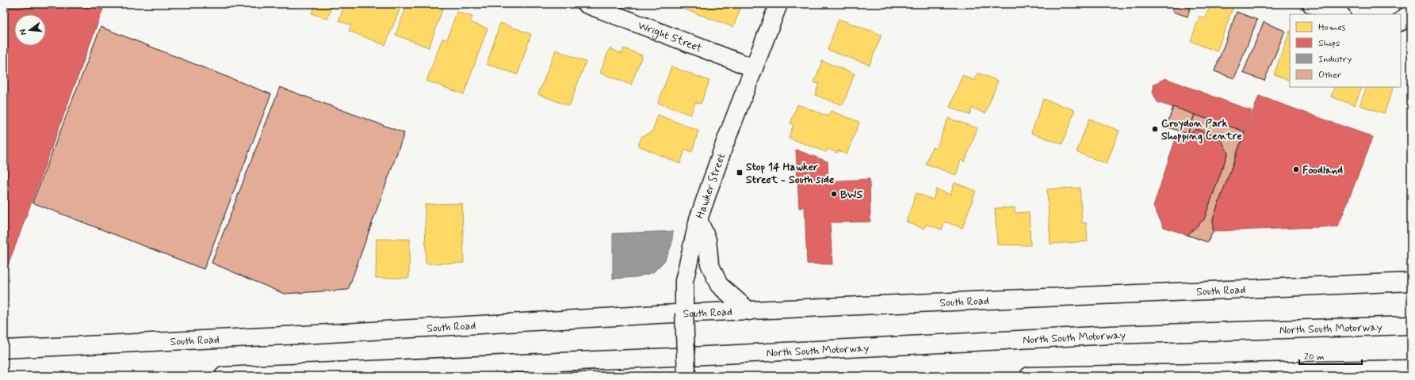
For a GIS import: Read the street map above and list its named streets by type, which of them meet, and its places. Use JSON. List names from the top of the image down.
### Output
{
  "streets": {
    "main road": [
      "Wright Street",
      "Hawker Street",
      "South Road",
      "North South Motorway"
    ]
  },
  "crossings": [
    ["Wright Street", "Hawker Street"],
    ["Hawker Street", "South Road"]
  ],
  "places": {
    "other": ["Croydon Park Shopping Centre", "Foodland", "BWS"],
    "transit": ["Stop 14 Hawker Street - South side"]
  },
  "legend": [
    "Homes",
    "Shops",
    "Industry",
    "Other"
  ],
  "scale_bar": "20 m",
  "north": "left"
}
